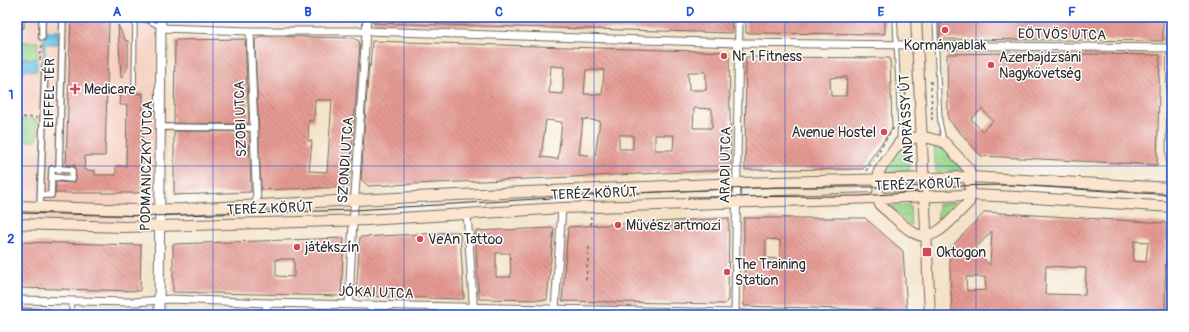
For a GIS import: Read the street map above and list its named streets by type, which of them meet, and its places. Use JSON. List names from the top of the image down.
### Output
{
  "streets": {
    "main road": ["ANDRÁSSY ÚT", "TERÉZ KÖRÚT"],
    "street": [
      "EÖTVÖS UTCA",
      "EIFFEL TÉR",
      "SZOBI UTCA",
      "SZONDI UTCA",
      "ARADI UTCA",
      "PODMANICZKY UTCA",
      "JÓKAI UTCA"
    ]
  },
  "crossings": [
    ["EÖTVÖS UTCA", "SZOBI UTCA"],
    ["EÖTVÖS UTCA", "ANDRÁSSY ÚT"],
    ["EÖTVÖS UTCA", "SZONDI UTCA"],
    ["EÖTVÖS UTCA", "ARADI UTCA"],
    ["EÖTVÖS UTCA", "PODMANICZKY UTCA"],
    ["EIFFEL TÉR", "TERÉZ KÖRÚT"],
    ["SZOBI UTCA", "TERÉZ KÖRÚT"],
    ["ANDRÁSSY ÚT", "TERÉZ KÖRÚT"],
    ["SZONDI UTCA", "TERÉZ KÖRÚT"],
    ["SZONDI UTCA", "JÓKAI UTCA"],
    ["ARADI UTCA", "TERÉZ KÖRÚT"],
    ["ARADI UTCA", "JÓKAI UTCA"],
    ["PODMANICZKY UTCA", "TERÉZ KÖRÚT"],
    ["PODMANICZKY UTCA", "JÓKAI UTCA"]
  ],
  "places": {
    "other": [
      "Kormányablak",
      "Nr 1 Fitness",
      "Azerbajdzsáni Nagykövetség",
      "Avenue Hostel",
      "Művész artmozi",
      "VeAn Tattoo",
      "játékszín",
      "The Training Station"
    ],
    "health": ["Medicare"],
    "transit": ["Oktogon"]
  },
  "grid": {
    "columns": [
      "A",
      "B",
      "C",
      "D",
      "E",
      "F"
    ],
    "rows": ["1", "2"]
  }
}
